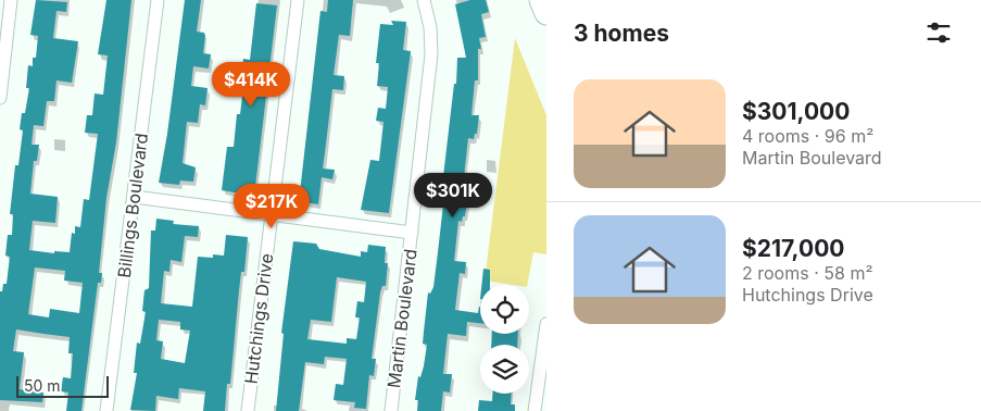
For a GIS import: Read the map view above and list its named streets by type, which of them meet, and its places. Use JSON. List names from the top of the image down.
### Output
{
  "streets": {
    "street": ["Billings Boulevard", "Hutchings Drive", "Martin Boulevard"]
  },
  "scale_bar": "50 m",
  "page": {
    "heading": "3 homes",
    "price": ["$414K", "$301K", "$217K"],
    "list": [
      {
        "name": "$301,000",
        "note": "4 rooms · 96 m² · Martin Boulevard"
      },
      {
        "name": "$217,000",
        "note": "2 rooms · 58 m² · Hutchings Drive"
      }
    ],
    "scale": "50 m"
  }
}
